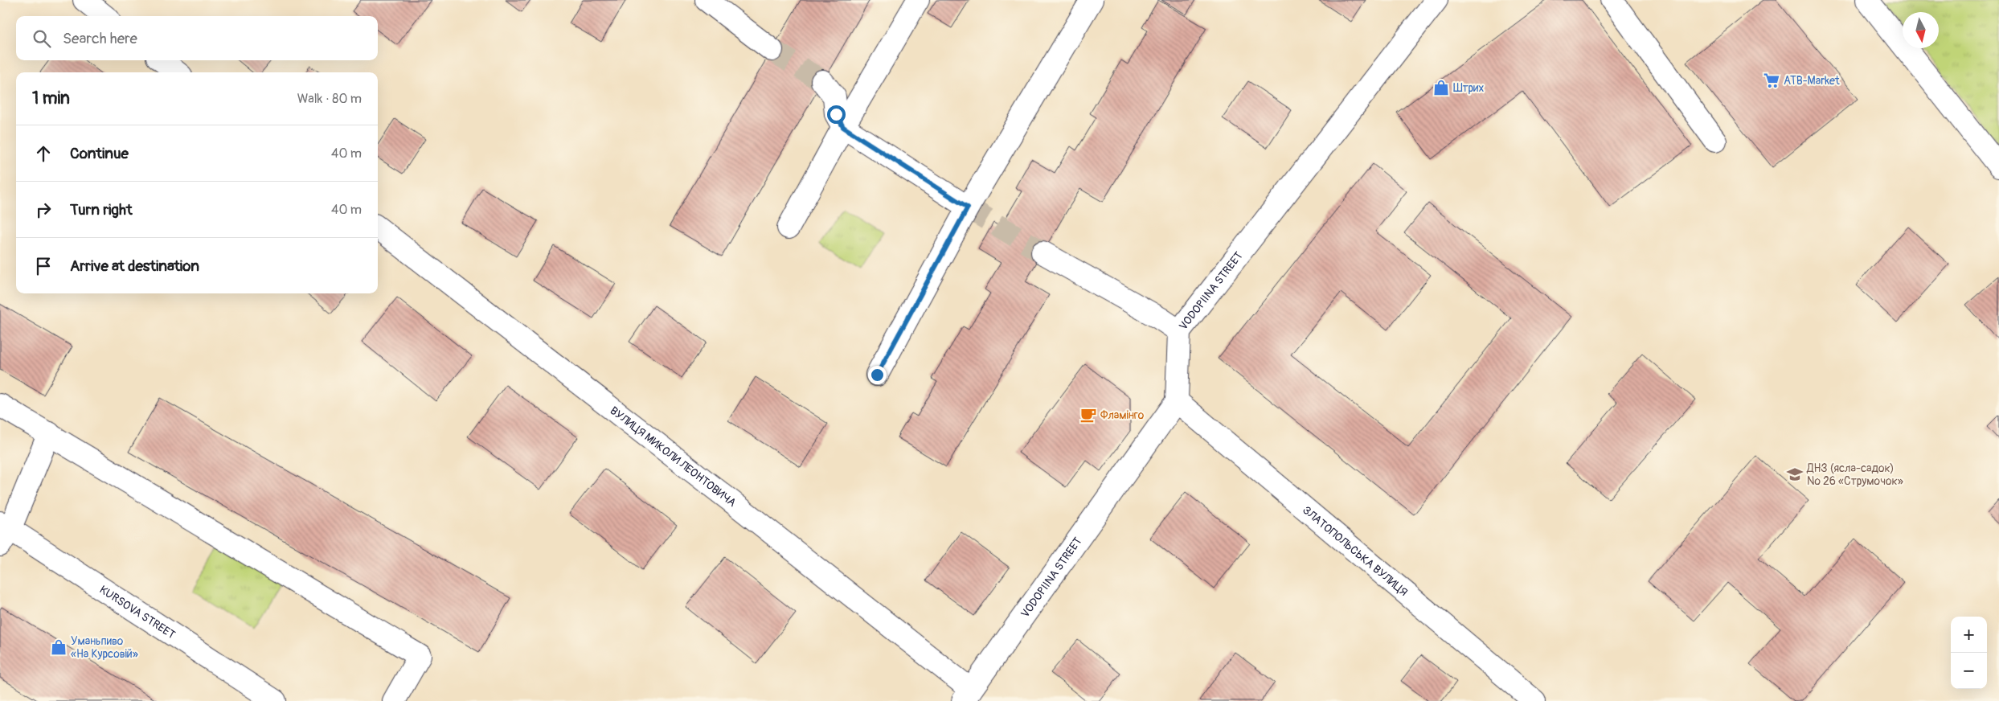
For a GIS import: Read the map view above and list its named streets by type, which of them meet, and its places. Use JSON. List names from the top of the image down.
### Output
{
  "streets": {
    "street": [
      "VODOPIINA STREET",
      "ВУЛИЦЯ МИКОЛИ ЛЕОНТОВИЧА",
      "ЗЛАТОПОЛЬСЬКА ВУЛИЦЯ",
      "KURSOVA STREET"
    ]
  },
  "crossings": [
    ["VODOPIINA STREET", "ВУЛИЦЯ МИКОЛИ ЛЕОНТОВИЧА"],
    ["VODOPIINA STREET", "ЗЛАТОПОЛЬСЬКА ВУЛИЦЯ"]
  ],
  "places": {
    "supermarket": ["ATB-Market"],
    "shop": ["Штрих", "Уманьпиво «На Курсовій»"],
    "cafe": ["Фламінго"],
    "school or university": ["ДНЗ (ясла-садок) № 26 «Струмочок»"]
  },
  "north": "bottom",
  "page": {
    "search": "Search here",
    "heading": ["1 min", "Walk · 80 m"],
    "list": [
      ["Continue", "40 m"],
      ["Turn right", "40 m"],
      "Arrive at destination"
    ],
    "map_buttons": ["+", "−"]
  }
}
